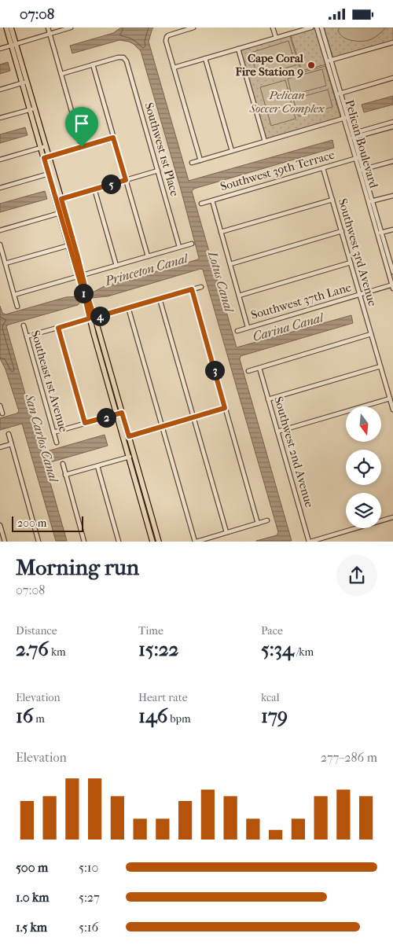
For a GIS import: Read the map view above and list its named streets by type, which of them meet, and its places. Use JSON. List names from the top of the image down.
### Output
{
  "streets": {
    "street": [
      "Pelican Boulevard",
      "Southwest 1st Place",
      "Southwest 39th Terrace",
      "Southwest 3rd Avenue",
      "Southwest 37th Lane",
      "Southeast 1st Avenue",
      "Southwest 2nd Avenue"
    ]
  },
  "crossings": [
    ["Pelican Boulevard", "Southwest 39th Terrace"],
    ["Pelican Boulevard", "Southwest 37th Lane"],
    ["Southwest 39th Terrace", "Southwest 3rd Avenue"],
    ["Southwest 3rd Avenue", "Southwest 37th Lane"]
  ],
  "water": [
    "Princeton Canal",
    "Lotus Canal",
    "Carina Canal",
    "San Carlos Canal"
  ],
  "parks": ["Pelican Soccer Complex"],
  "places": ["Cape Coral Fire Station 9"],
  "scale_bar": "200 m",
  "north": "bottom",
  "page": {
    "status": "07:08",
    "pins": [
      "5",
      "1",
      "4",
      "3",
      "2"
    ],
    "scale": "200 m",
    "heading": ["Morning run", "07:08"],
    "stats": [
      ["Distance", "2.76 km"],
      ["Time", "15:22"],
      ["Pace", "5:34 /km"],
      ["Elevation", "16 m"],
      ["Heart rate", "146 bpm"],
      ["kcal", "179"]
    ],
    "chart": ["Elevation", "277–286 m"],
    "list": [
      {
        "name": "500 m",
        "note": "5:10"
      },
      {
        "name": "1.0 km",
        "note": "5:27"
      },
      {
        "name": "1.5 km",
        "note": "5:16"
      }
    ]
  }
}
